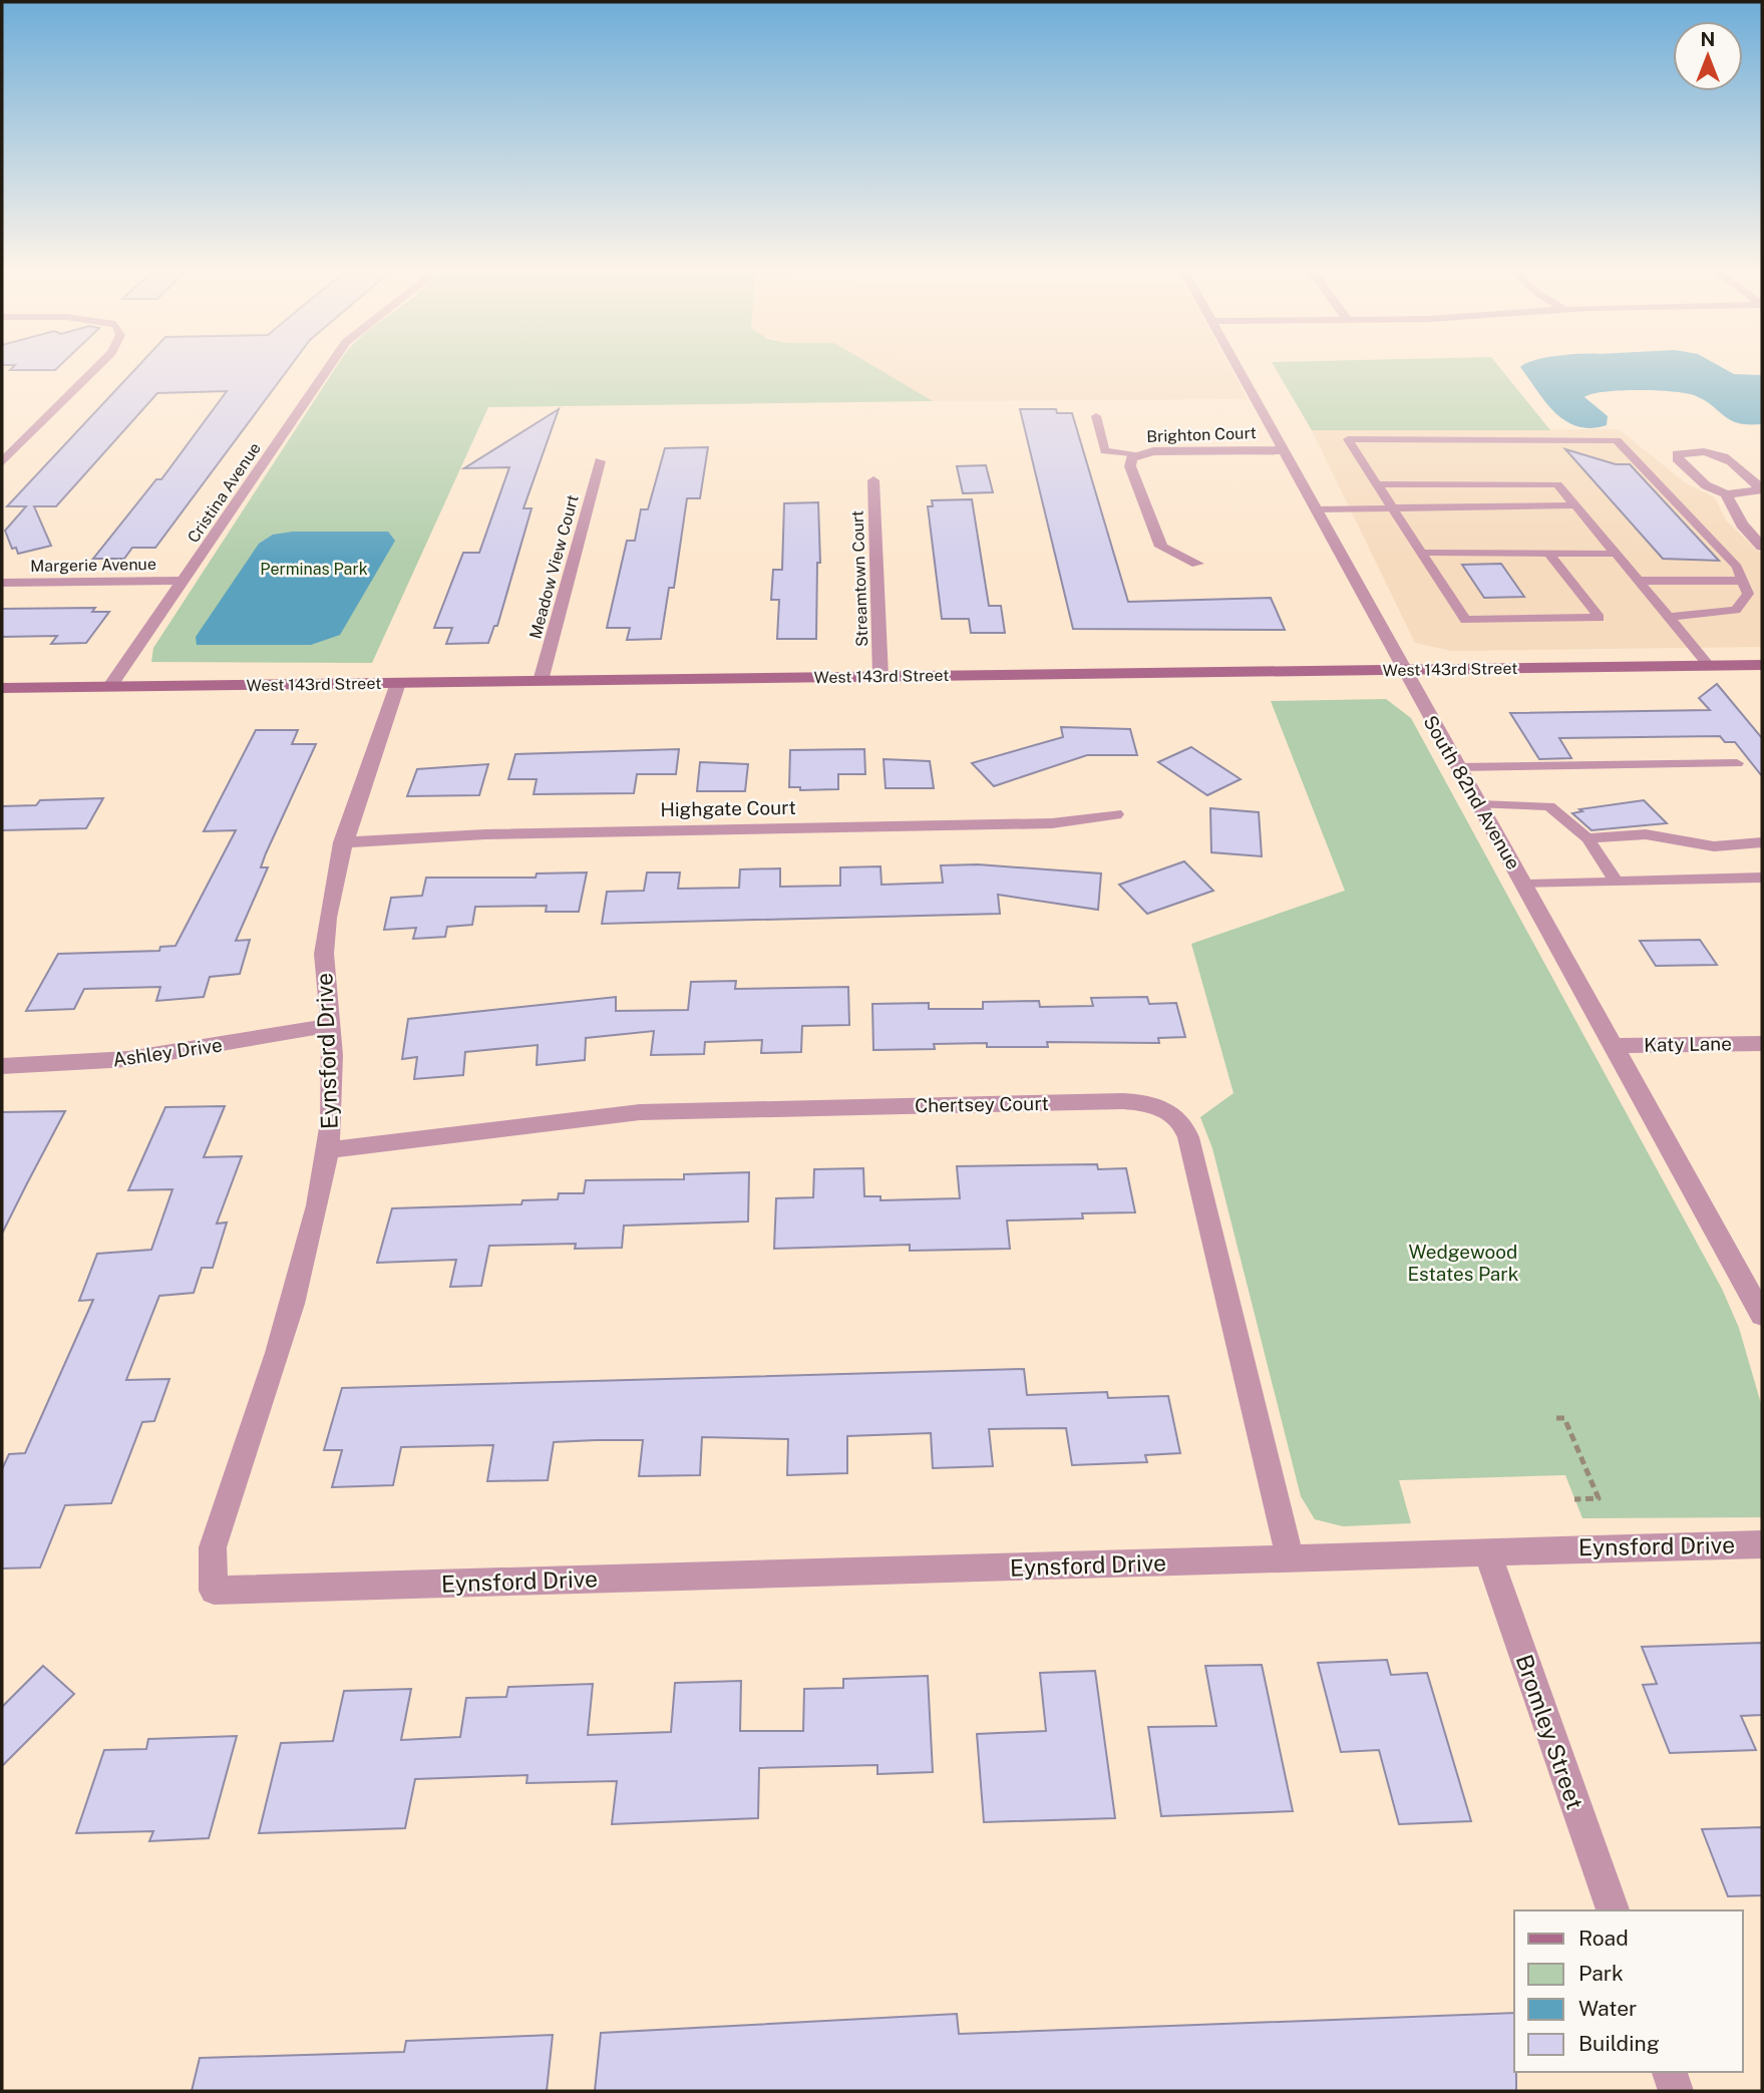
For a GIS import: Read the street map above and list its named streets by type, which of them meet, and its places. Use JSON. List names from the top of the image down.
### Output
{
  "streets": {
    "main road": ["West 143rd Street"],
    "street": [
      "Brighton Court",
      "Cristina Avenue",
      "Margerie Avenue",
      "Meadow View Court",
      "Streamtown Court",
      "South 82nd Avenue",
      "Highgate Court",
      "Katy Lane",
      "Eynsford Drive",
      "Ashley Drive",
      "Chertsey Court",
      "Bromley Street"
    ]
  },
  "crossings": [
    ["Brighton Court", "South 82nd Avenue"],
    ["Cristina Avenue", "Margerie Avenue"],
    ["Cristina Avenue", "West 143rd Street"],
    ["Meadow View Court", "West 143rd Street"],
    ["Streamtown Court", "West 143rd Street"],
    ["West 143rd Street", "South 82nd Avenue"],
    ["West 143rd Street", "Eynsford Drive"],
    ["South 82nd Avenue", "Katy Lane"],
    ["Highgate Court", "Eynsford Drive"],
    ["Eynsford Drive", "Ashley Drive"],
    ["Eynsford Drive", "Chertsey Court"],
    ["Eynsford Drive", "Bromley Street"]
  ],
  "parks": ["Perminas Park", "Wedgewood Estates Park"],
  "legend": [
    "Road",
    "Park",
    "Water",
    "Building"
  ],
  "north": "top"
}
